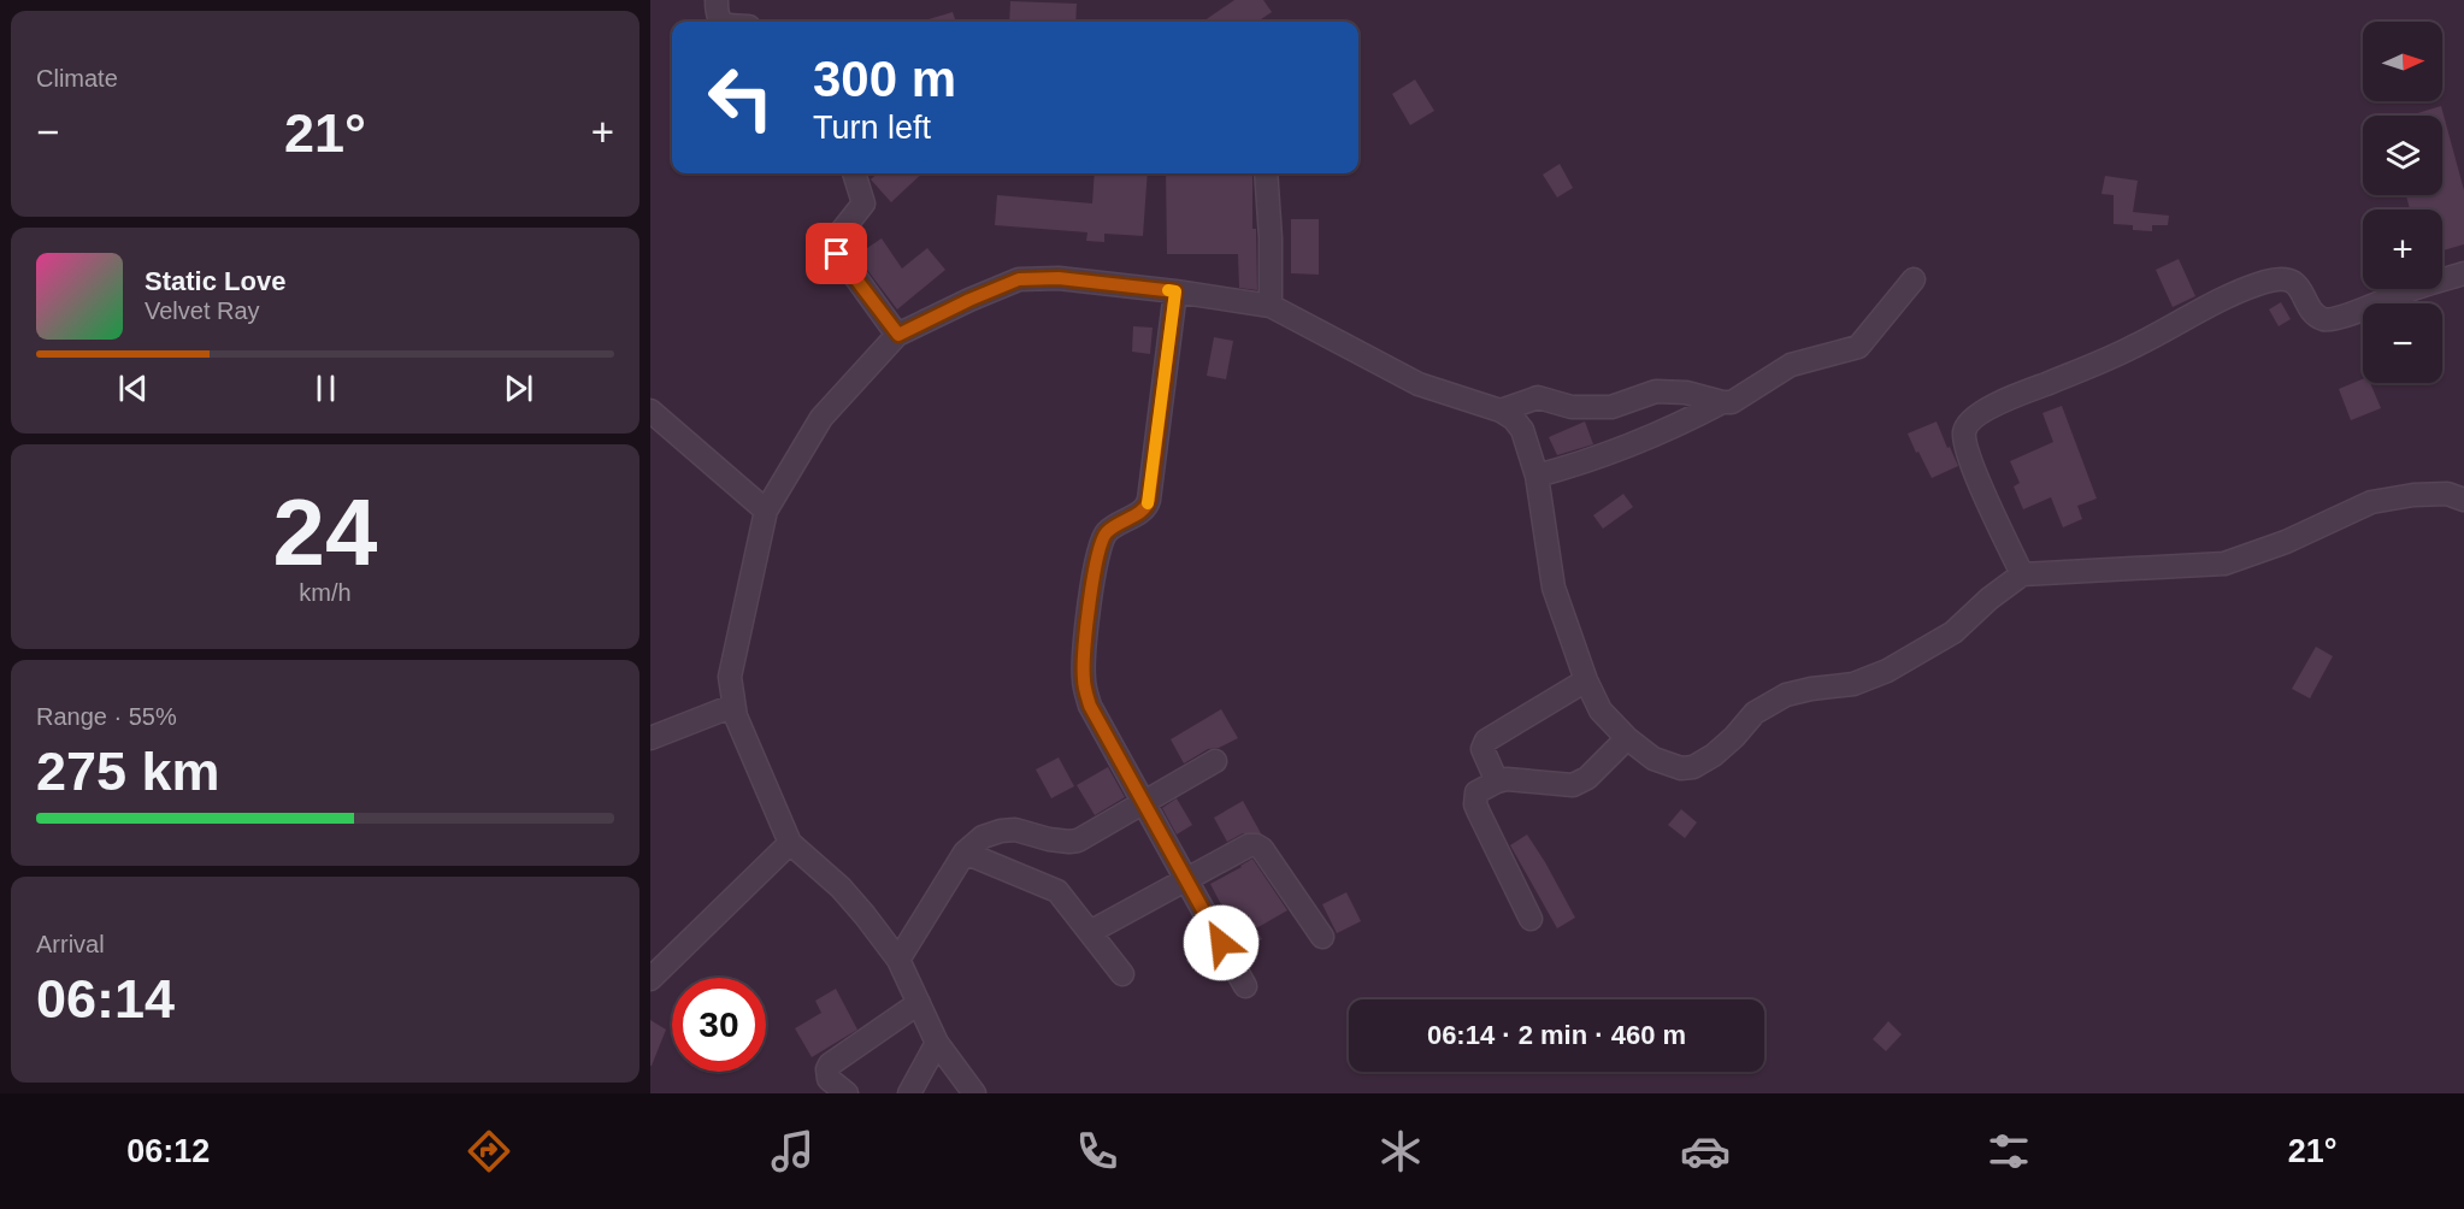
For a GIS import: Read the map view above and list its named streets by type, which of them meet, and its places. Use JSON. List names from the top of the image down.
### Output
{
  "north": "right",
  "page": {
    "tile": [
      "Climate",
      ["24", "km/h"],
      ["Range · 55%", "275 km"],
      ["Arrival", "06:14"]
    ],
    "map_buttons": ["+", "−"],
    "turn": ["300 m", "Turn left"],
    "heat": ["−", "21°", "+"],
    "song": ["Static Love", "Velvet Ray"],
    "limit": "30",
    "trip": "06:14 · 2 min · 460 m",
    "tabs": ["06:12", "21°"]
  }
}
